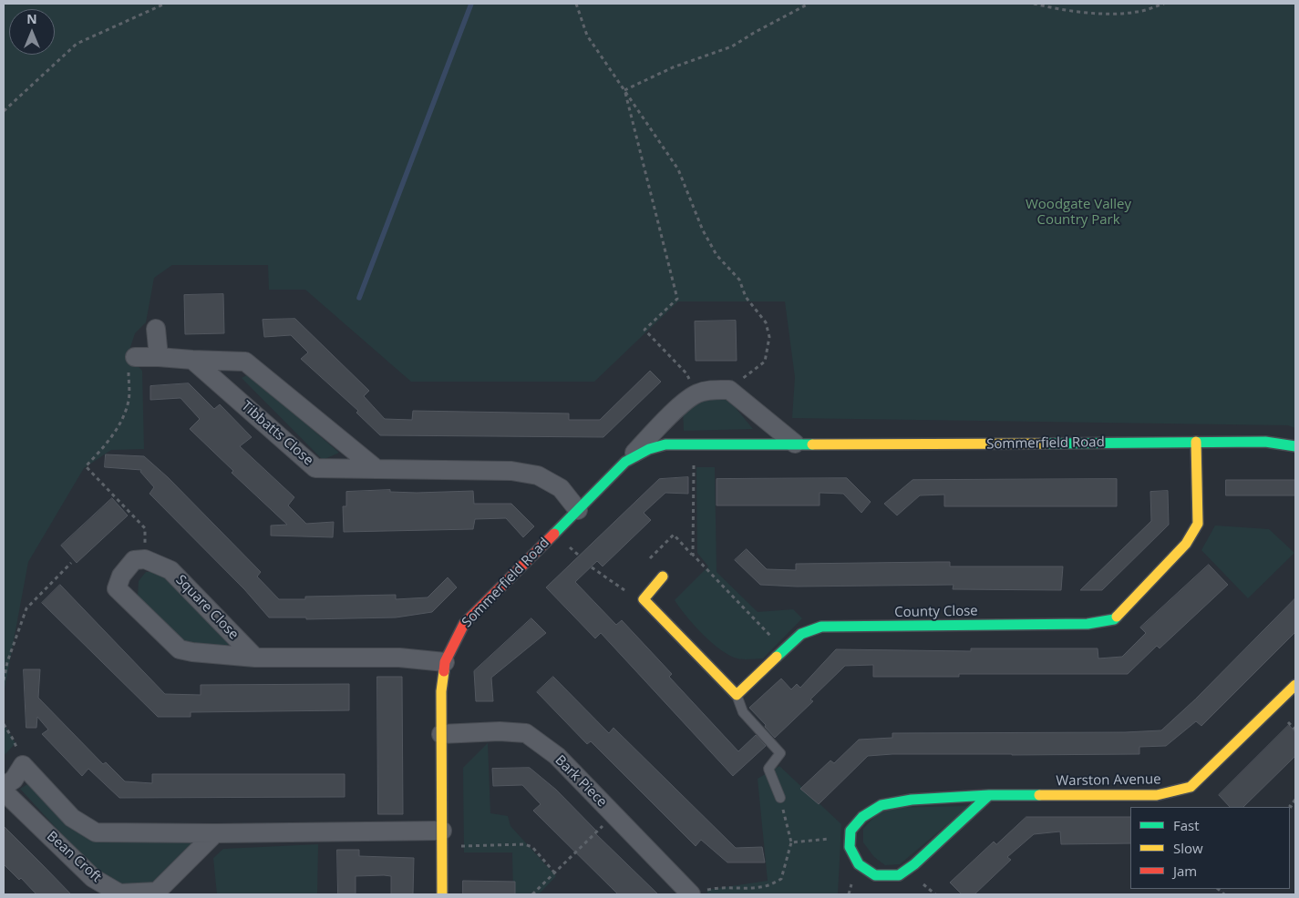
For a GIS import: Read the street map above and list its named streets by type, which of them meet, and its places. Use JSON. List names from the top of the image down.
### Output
{
  "streets": {
    "street": [
      "Tibbatts Close",
      "Sommerfield Road",
      "Square Close",
      "County Close",
      "Warston Avenue",
      "Bark Piece",
      "Bean Croft"
    ]
  },
  "crossings": [
    ["Tibbatts Close", "Sommerfield Road"],
    ["Sommerfield Road", "Square Close"],
    ["Sommerfield Road", "County Close"],
    ["Sommerfield Road", "Bark Piece"],
    ["Sommerfield Road", "Bean Croft"]
  ],
  "parks": ["Woodgate Valley Country Park"],
  "legend": ["Fast", "Slow", "Jam"],
  "north": "top"
}
